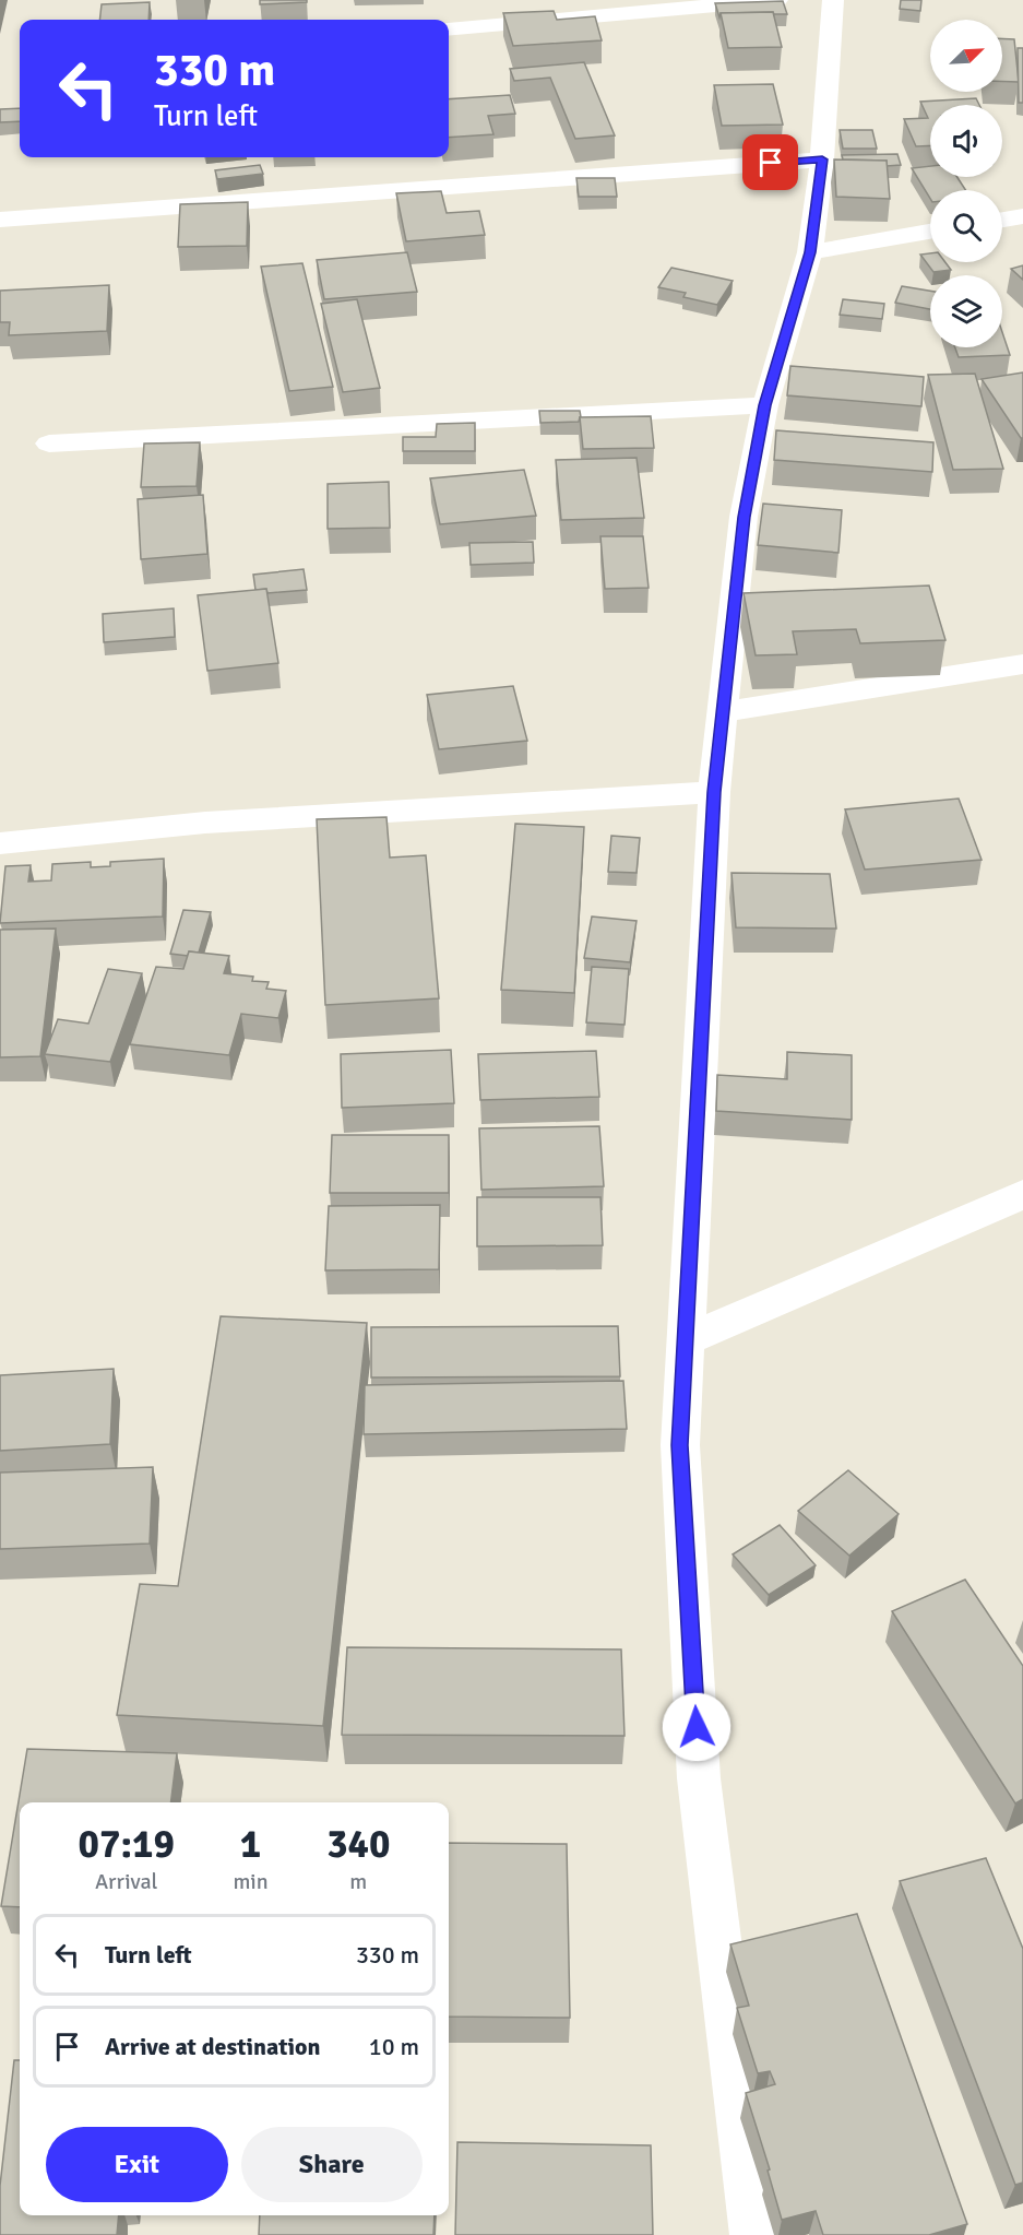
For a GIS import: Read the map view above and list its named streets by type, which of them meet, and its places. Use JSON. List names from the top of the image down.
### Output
{
  "north": "top right",
  "page": {
    "turn": ["330 m", "Turn left"],
    "eta": [
      "07:19",
      "Arrival",
      "1",
      "min",
      "340",
      "m"
    ],
    "list": [
      {
        "name": "Turn left",
        "value": "330 m"
      },
      {
        "name": "Arrive at destination",
        "value": "10 m"
      }
    ],
    "buttons": ["Exit", "Share"]
  }
}
